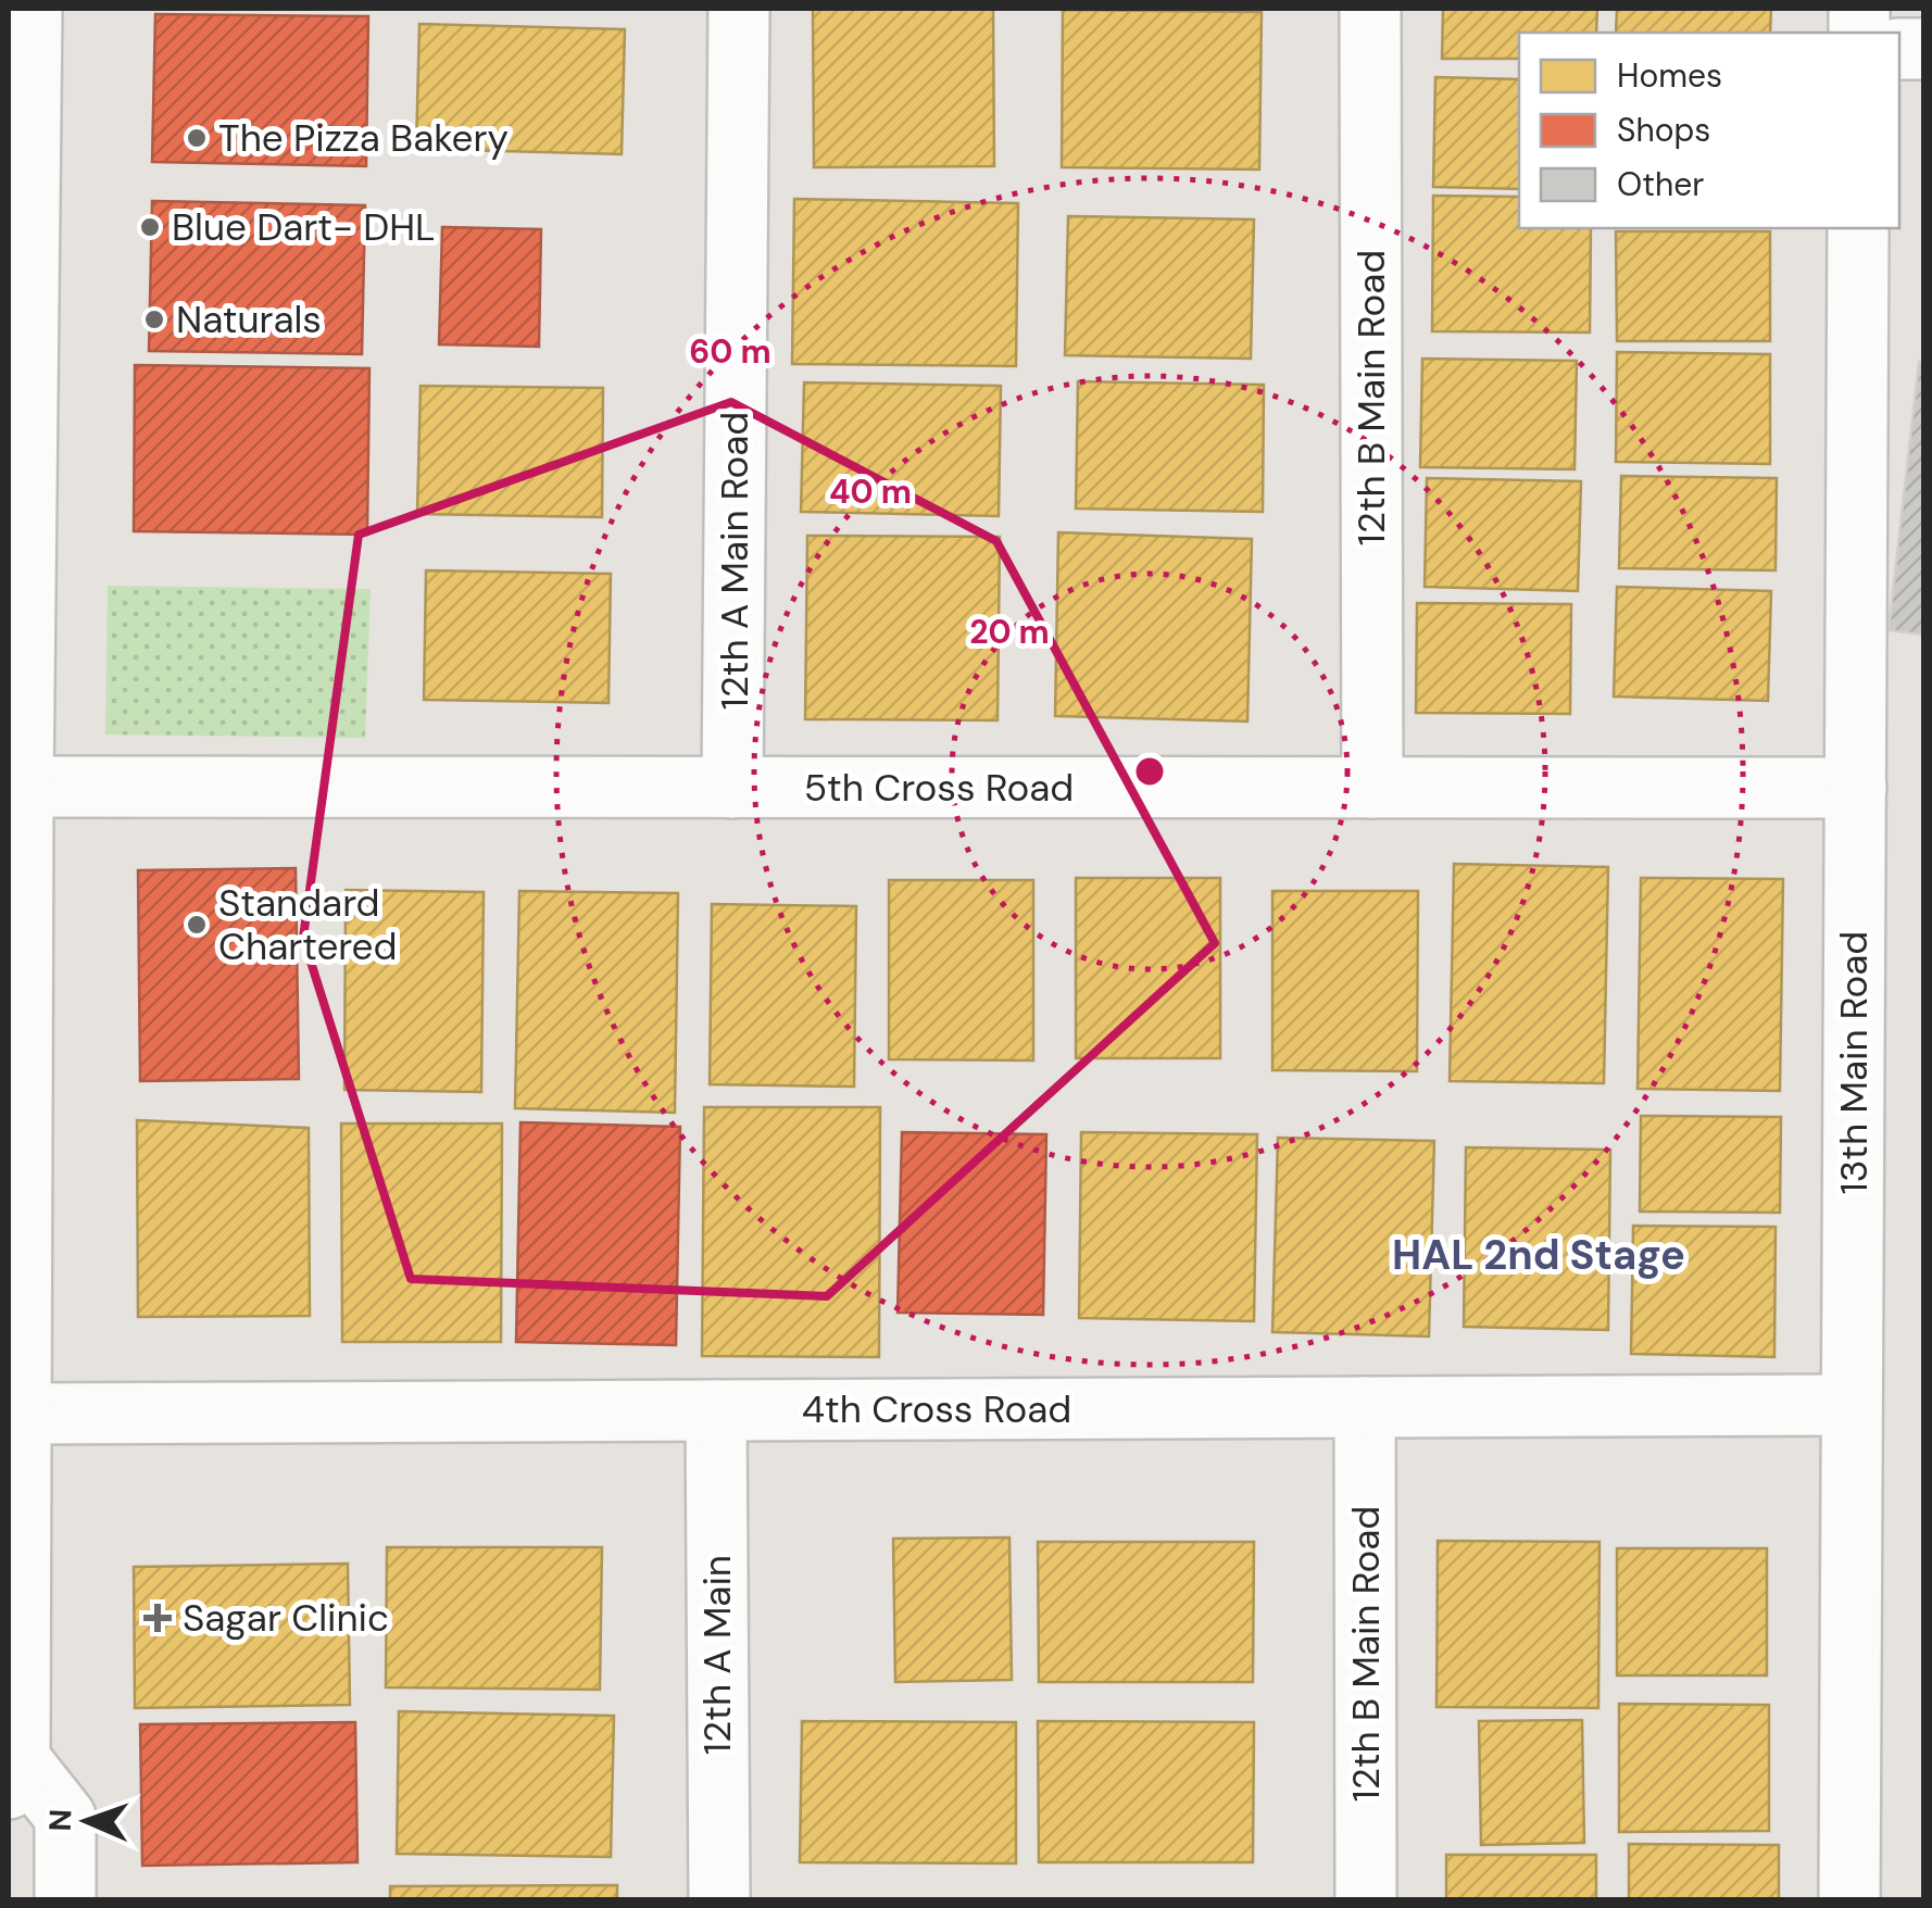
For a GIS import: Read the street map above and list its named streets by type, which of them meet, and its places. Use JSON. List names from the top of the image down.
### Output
{
  "streets": {
    "street": [
      "12th B Main Road",
      "12th A Main Road",
      "5th Cross Road",
      "13th Main Road",
      "4th Cross Road",
      "12th A Main"
    ]
  },
  "crossings": [
    ["12th B Main Road", "5th Cross Road"],
    ["12th B Main Road", "4th Cross Road"],
    ["12th A Main Road", "5th Cross Road"],
    ["5th Cross Road", "13th Main Road"],
    ["13th Main Road", "4th Cross Road"],
    ["4th Cross Road", "12th A Main"]
  ],
  "districts": ["HAL 2nd Stage"],
  "places": {
    "other": [
      "The Pizza Bakery",
      "Blue Dart- DHL",
      "Naturals",
      "Standard Chartered"
    ],
    "health": ["Sagar Clinic"]
  },
  "legend": ["Homes", "Shops", "Other"],
  "north": "left",
  "rings": ["60 m", "40 m", "20 m"]
}
